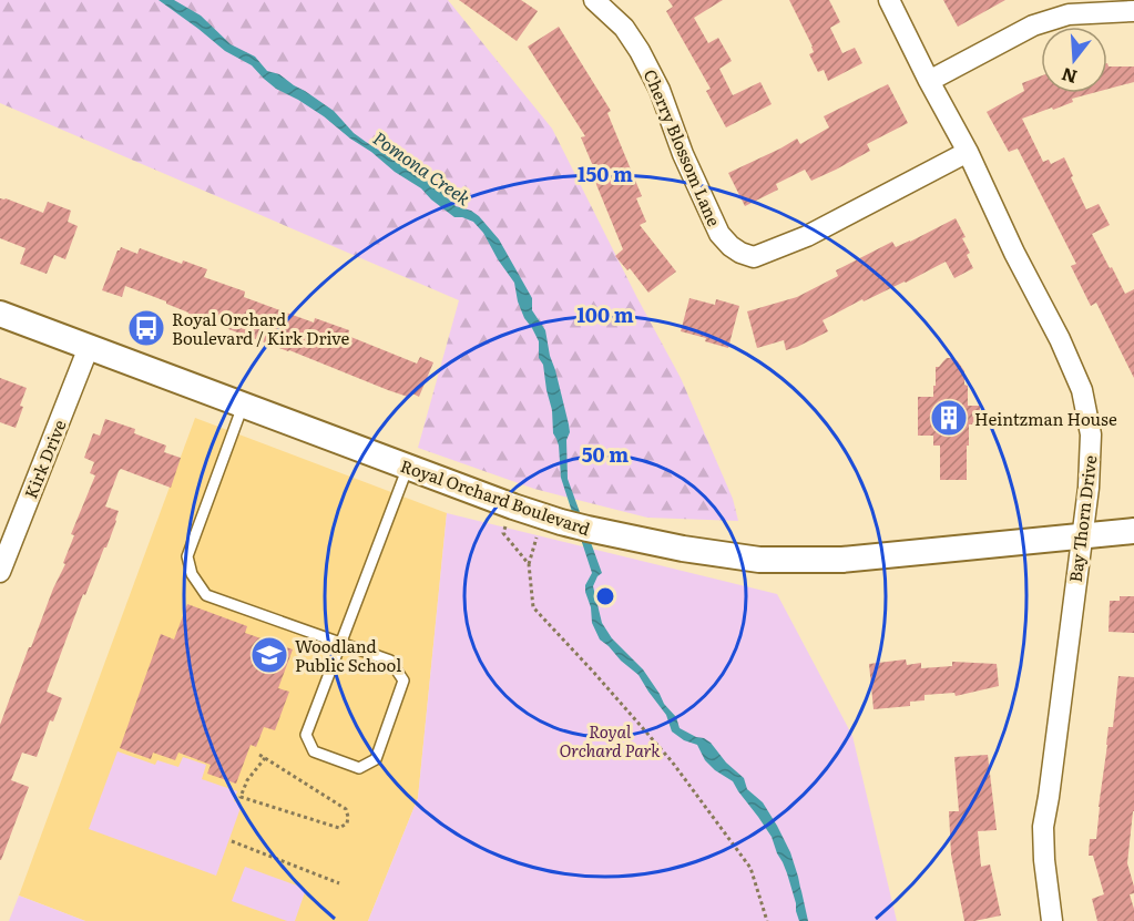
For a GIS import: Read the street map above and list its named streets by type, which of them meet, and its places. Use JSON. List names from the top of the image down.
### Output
{
  "streets": {
    "street": [
      "Cherry Blossom Lane",
      "Kirk Drive",
      "Royal Orchard Boulevard",
      "Bay Thorn Drive"
    ]
  },
  "crossings": [
    ["Cherry Blossom Lane", "Bay Thorn Drive"],
    ["Kirk Drive", "Royal Orchard Boulevard"],
    ["Royal Orchard Boulevard", "Bay Thorn Drive"]
  ],
  "water": ["Pomona Creek"],
  "parks": ["Royal Orchard Park"],
  "places": {
    "bus stop": ["Royal Orchard Boulevard / Kirk Drive"],
    "building": ["Heintzman House"],
    "school or university": ["Woodland Public School"]
  },
  "north": "bottom",
  "rings": ["150 m", "100 m", "50 m"]
}
